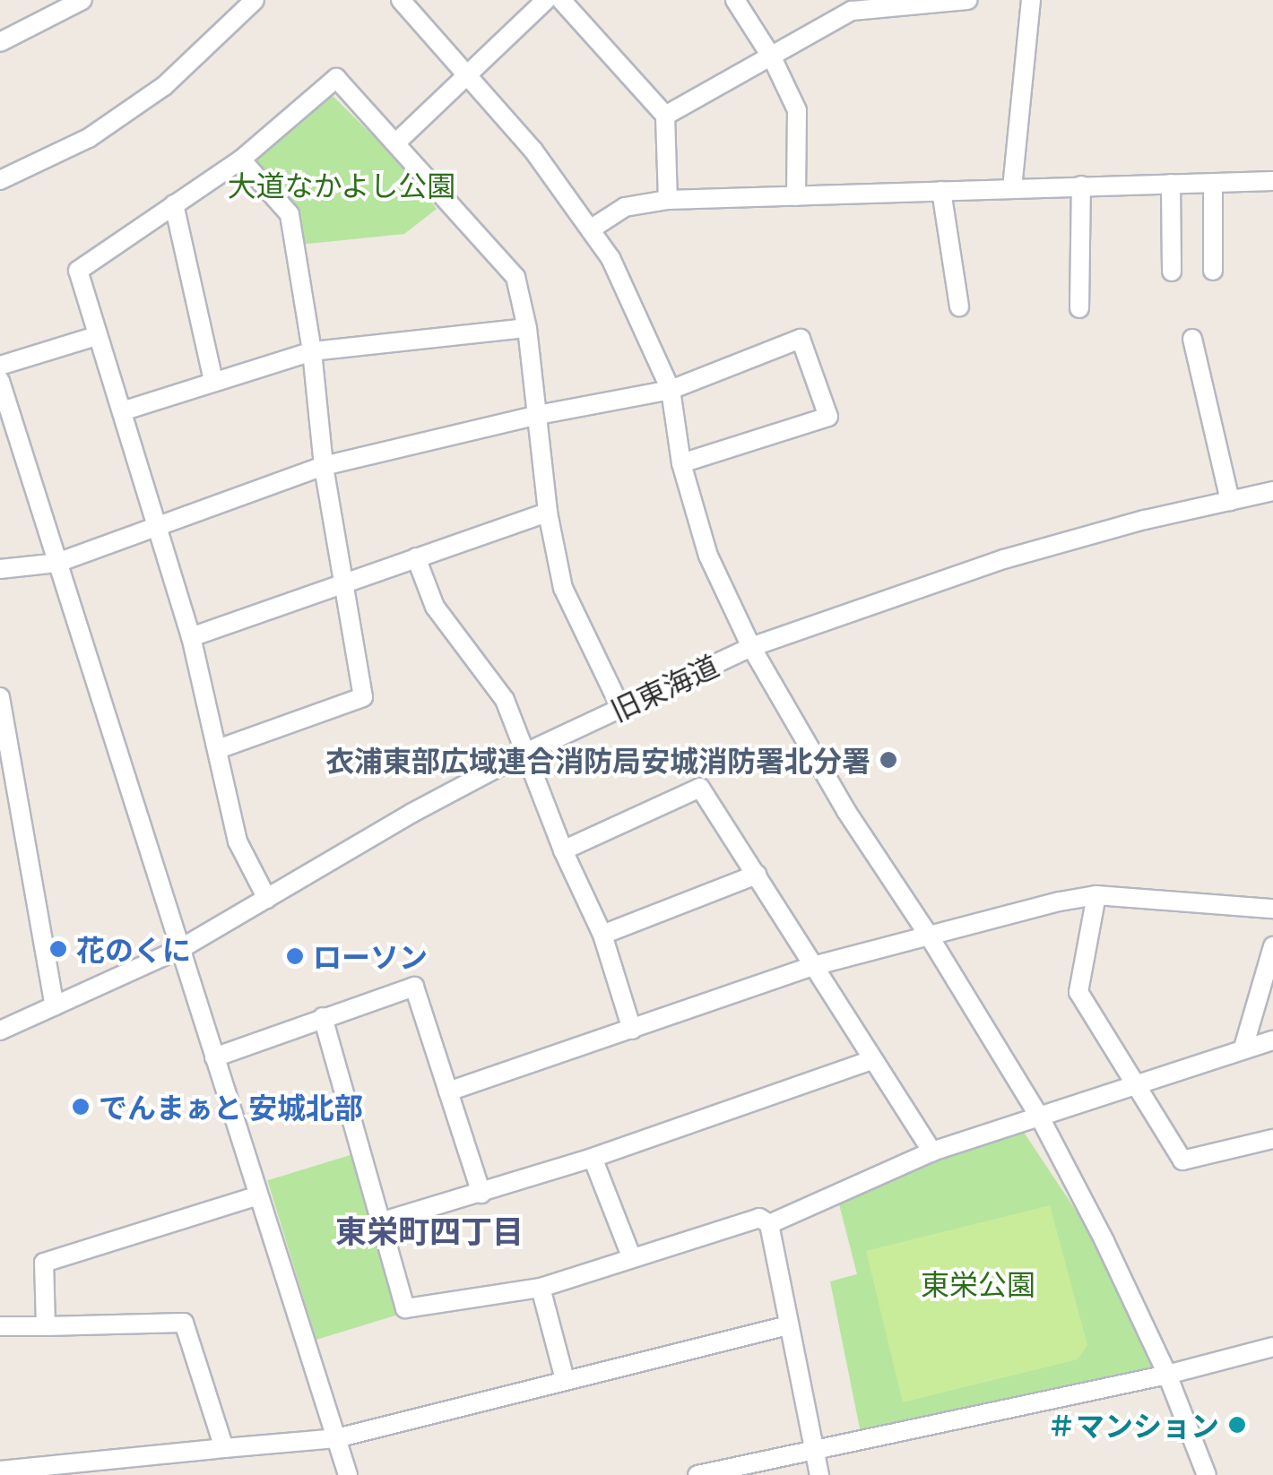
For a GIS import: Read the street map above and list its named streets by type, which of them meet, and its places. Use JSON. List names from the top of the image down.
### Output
{
  "streets": {
    "street": ["旧東海道"]
  },
  "districts": ["東栄町四丁目"],
  "parks": ["大道なかよし公園", "東栄公園"],
  "places": [
    "衣浦東部広域連合消防局安城消防署北分署",
    "花のくに",
    "ローソン",
    "でんまぁと 安城北部",
    "＃マンション"
  ]
}
